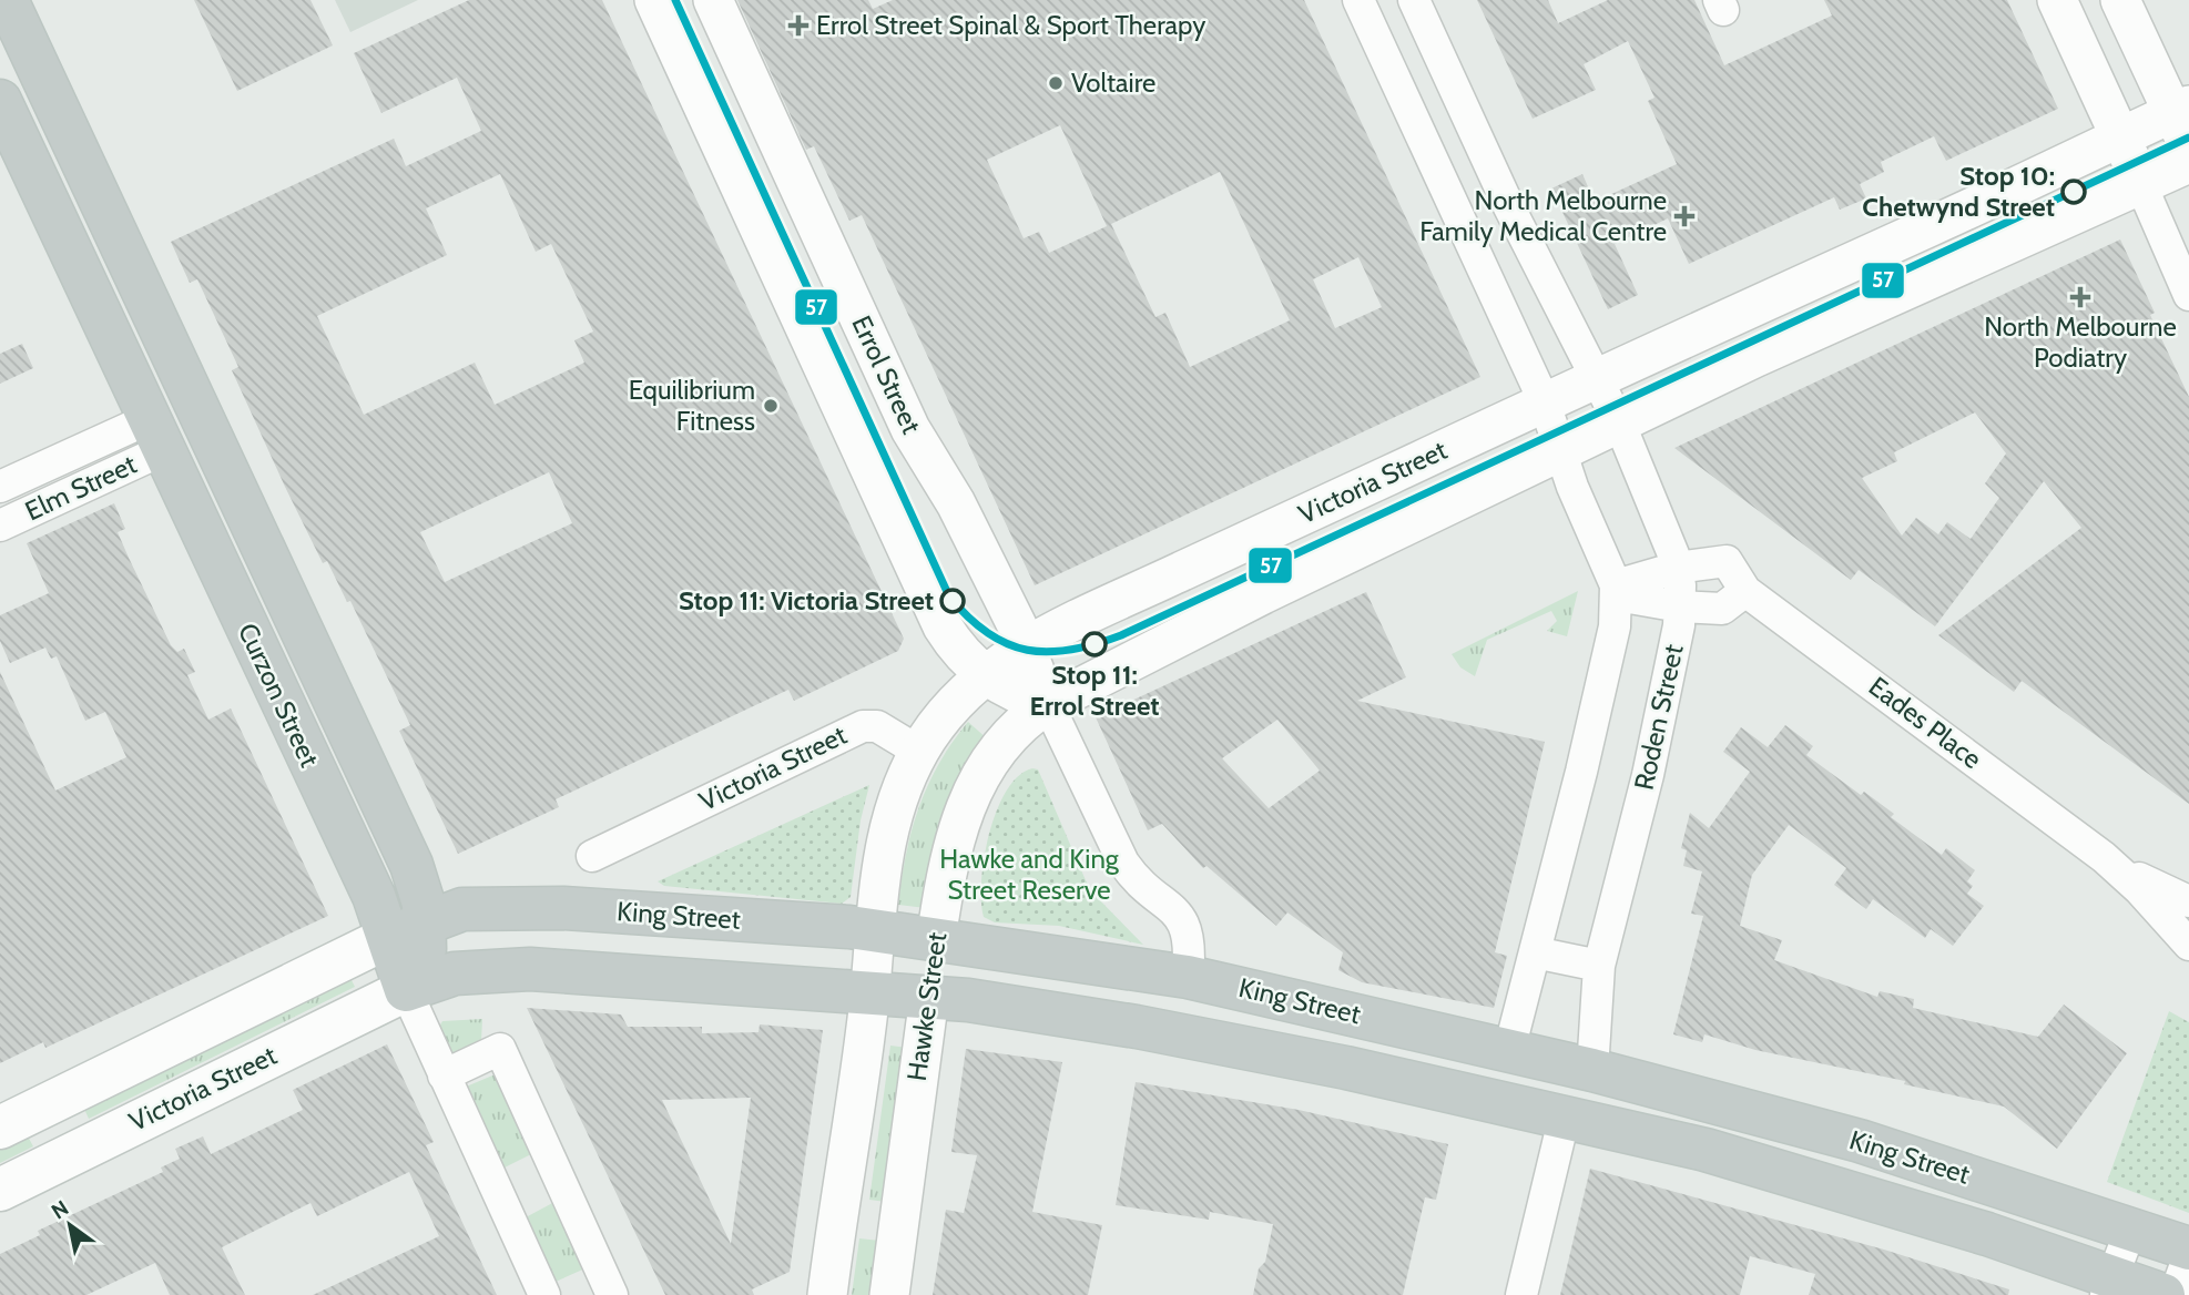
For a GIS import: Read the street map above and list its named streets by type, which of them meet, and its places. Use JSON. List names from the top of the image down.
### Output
{
  "streets": {
    "highway": ["Curzon Street", "King Street", "Hawke Street"],
    "main road": ["Victoria Street"],
    "street": [
      "Errol Street",
      "Elm Street",
      "Roden Street",
      "Eades Place"
    ]
  },
  "crossings": [
    ["Errol Street", "Victoria Street"],
    ["Errol Street", "King Street"],
    ["Errol Street", "Hawke Street"],
    ["Victoria Street", "Curzon Street"],
    ["Victoria Street", "Roden Street"],
    ["Victoria Street", "King Street"],
    ["Victoria Street", "Hawke Street"],
    ["Elm Street", "Curzon Street"],
    ["Curzon Street", "King Street"],
    ["Roden Street", "Eades Place"],
    ["Roden Street", "King Street"],
    ["King Street", "Hawke Street"]
  ],
  "parks": ["Hawke and King Street Reserve"],
  "places": {
    "health": ["Errol Street Spinal & Sport Therapy", "North Melbourne Family Medical Centre", "North Melbourne Podiatry"],
    "other": [
      "Voltaire",
      "Stop 10: Chetwynd Street",
      "Equilibrium Fitness",
      "Stop 11: Victoria Street",
      "Stop 11: Errol Street"
    ]
  },
  "lines": ["transit line 57"],
  "north": "top left"
}
